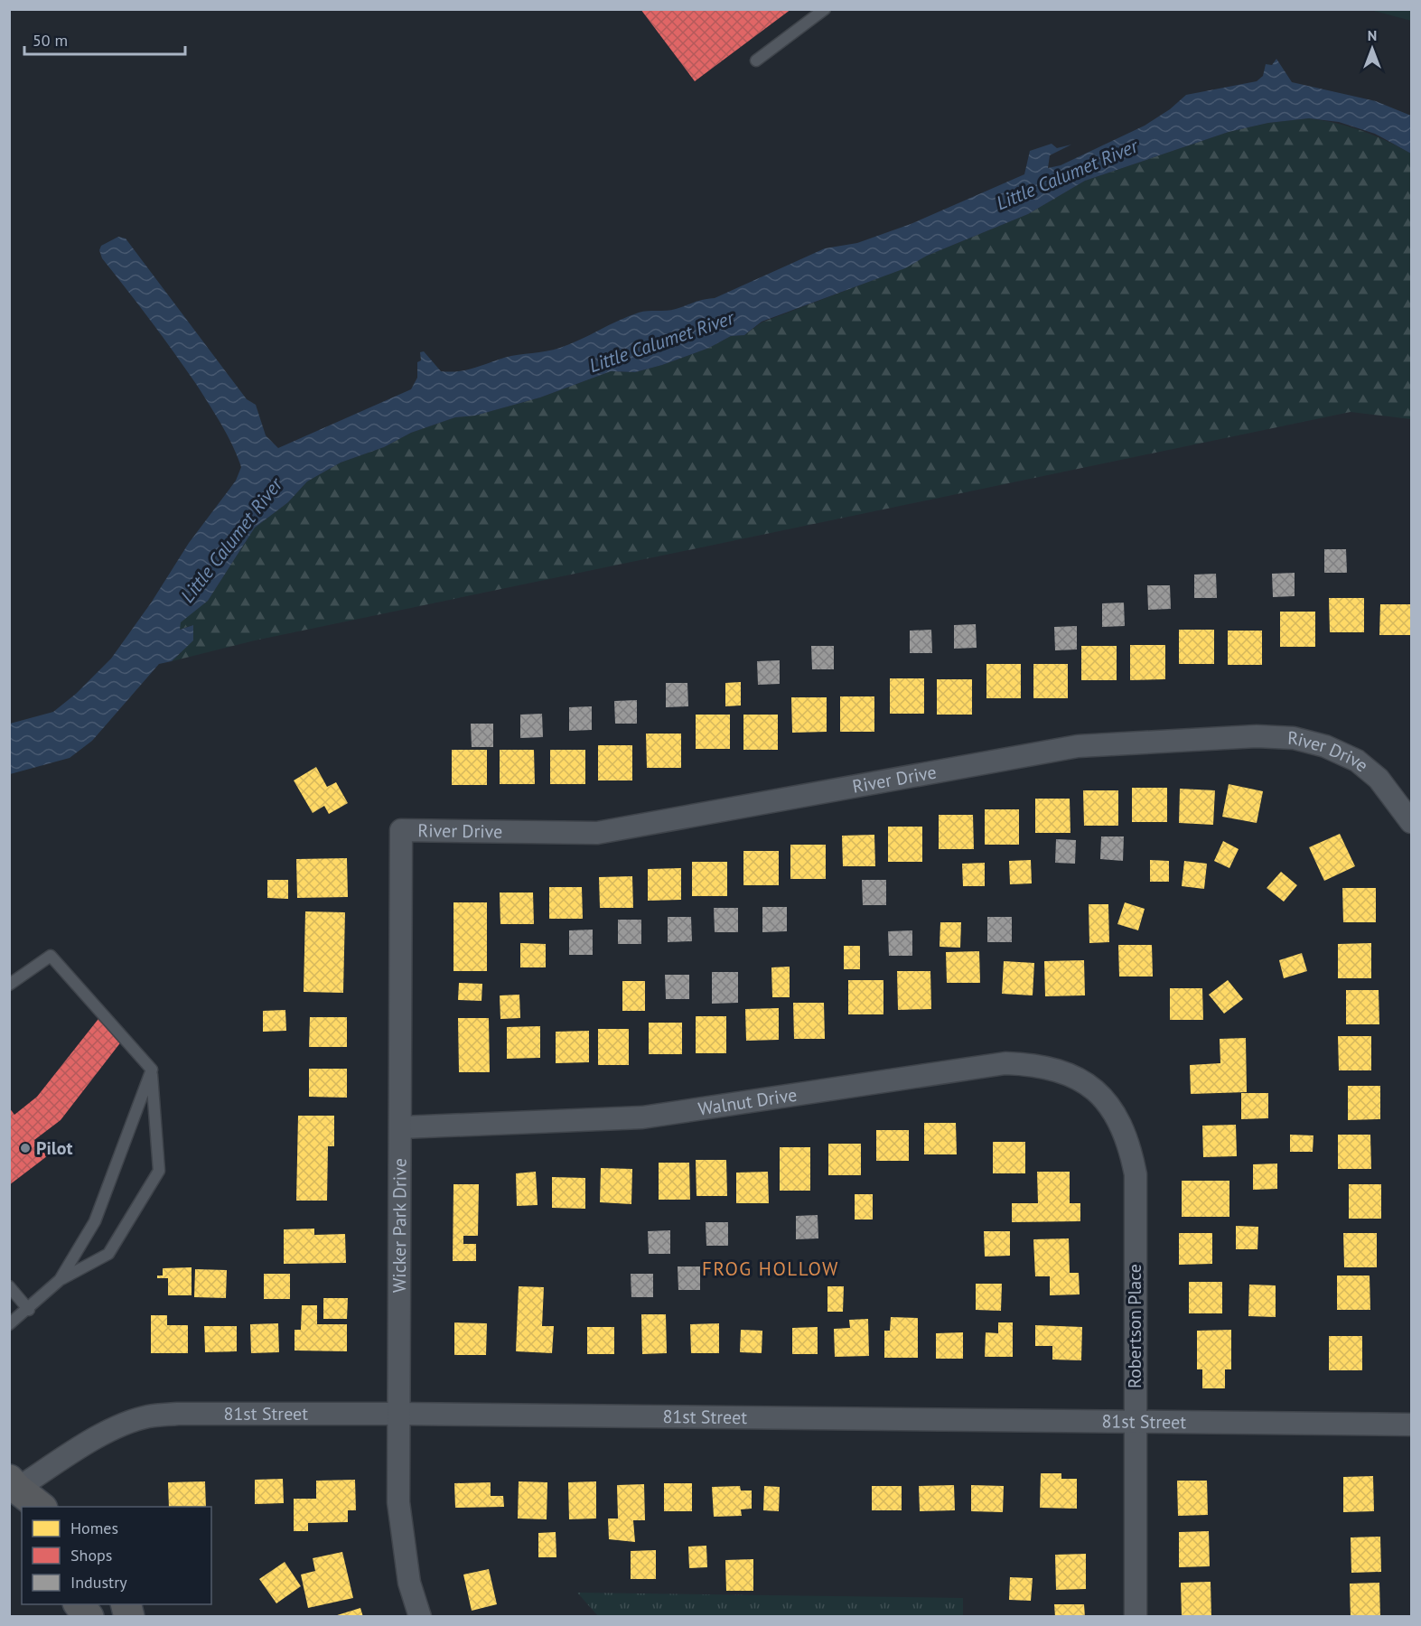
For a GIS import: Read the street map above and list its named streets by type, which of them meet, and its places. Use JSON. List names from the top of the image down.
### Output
{
  "streets": {
    "street": [
      "River Drive",
      "Walnut Drive",
      "Wicker Park Drive",
      "Robertson Place",
      "81st Street"
    ]
  },
  "crossings": [
    ["River Drive", "Wicker Park Drive"],
    ["Walnut Drive", "Wicker Park Drive"],
    ["Walnut Drive", "Robertson Place"],
    ["Wicker Park Drive", "81st Street"],
    ["Robertson Place", "81st Street"]
  ],
  "districts": ["FROG HOLLOW"],
  "water": ["Little Calumet River"],
  "places": ["Pilot"],
  "legend": ["Homes", "Shops", "Industry"],
  "scale_bar": "50 m",
  "north": "top"
}
